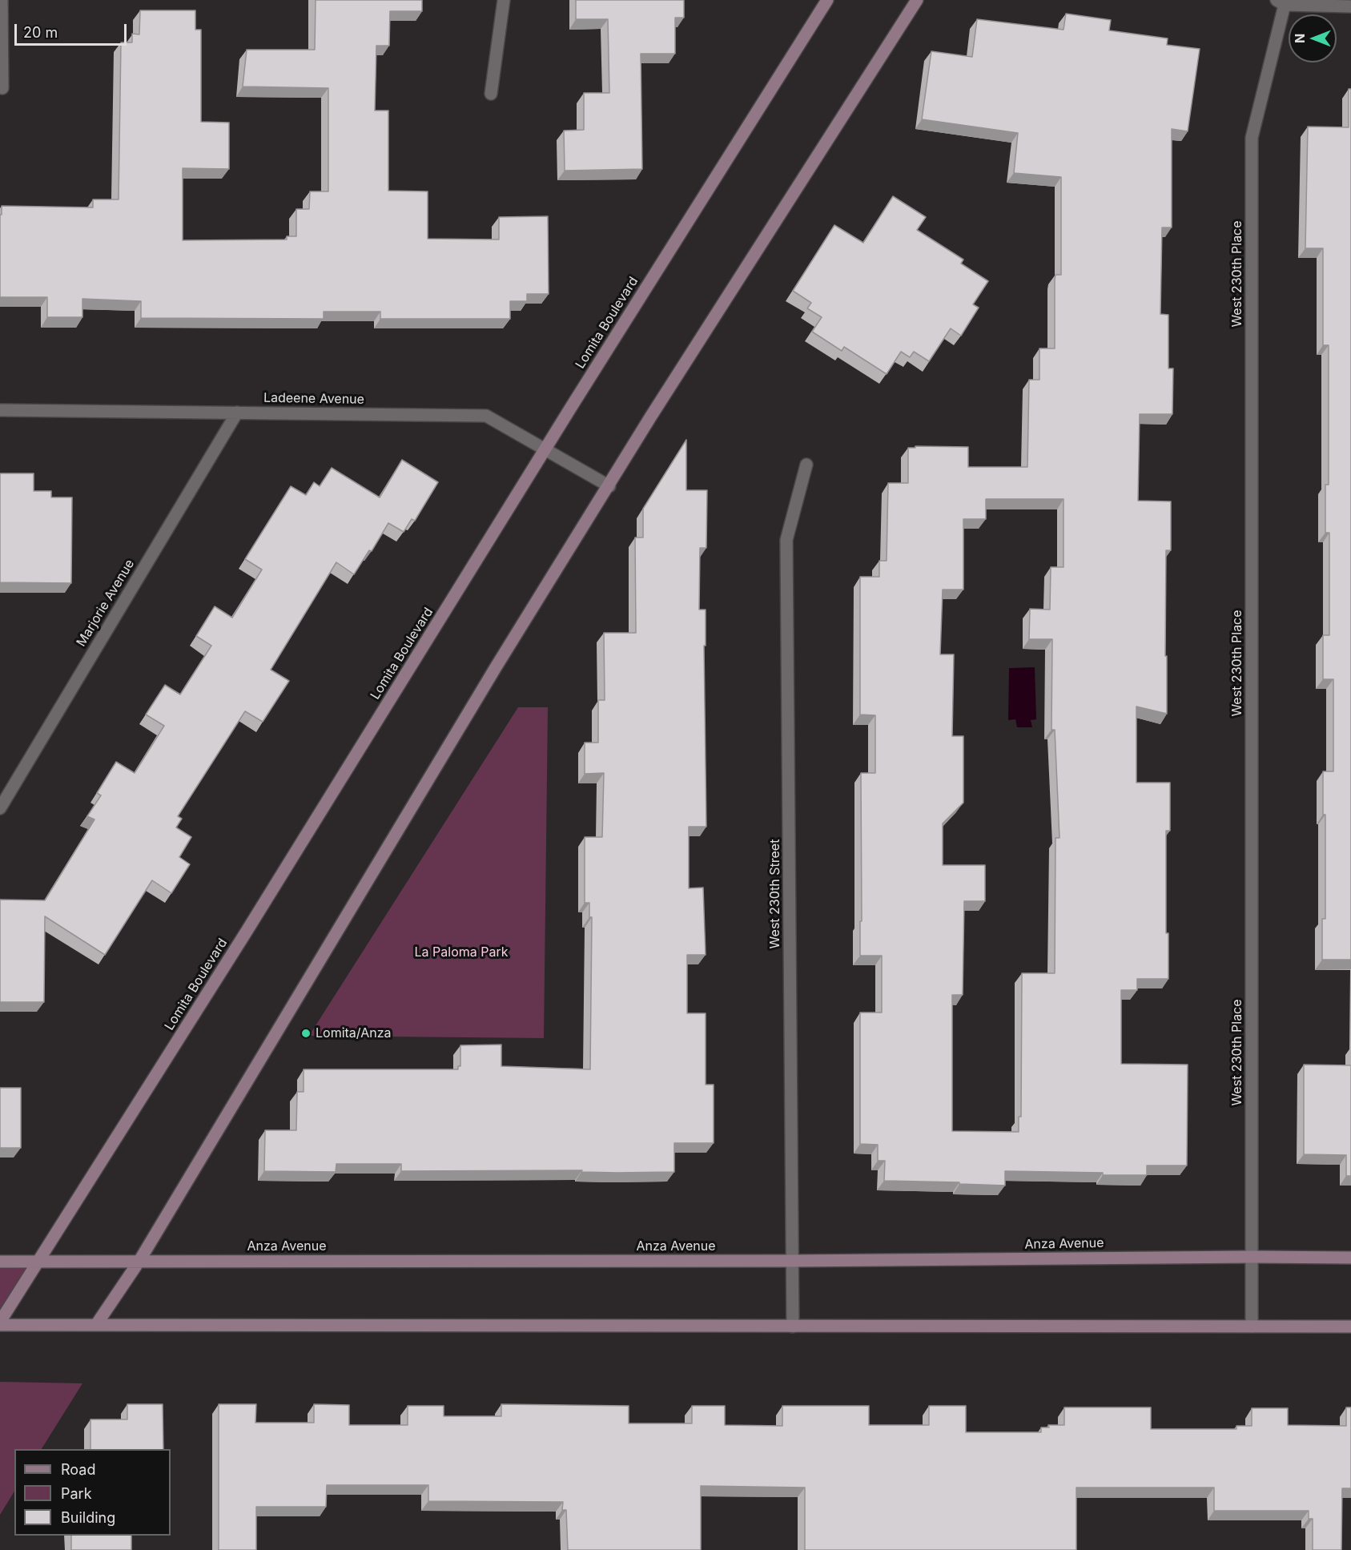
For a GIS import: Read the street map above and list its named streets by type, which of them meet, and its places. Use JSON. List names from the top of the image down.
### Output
{
  "streets": {
    "main road": ["Lomita Boulevard", "Anza Avenue"],
    "street": [
      "West 230th Place",
      "Ladeene Avenue",
      "Marjorie Avenue",
      "West 230th Street"
    ]
  },
  "crossings": [
    ["West 230th Place", "Anza Avenue"],
    ["Lomita Boulevard", "Ladeene Avenue"],
    ["Lomita Boulevard", "Anza Avenue"],
    ["Ladeene Avenue", "Marjorie Avenue"],
    ["West 230th Street", "Anza Avenue"]
  ],
  "parks": ["La Paloma Park"],
  "places": ["Lomita/Anza"],
  "legend": ["Road", "Park", "Building"],
  "scale_bar": "20 m",
  "north": "left"
}
